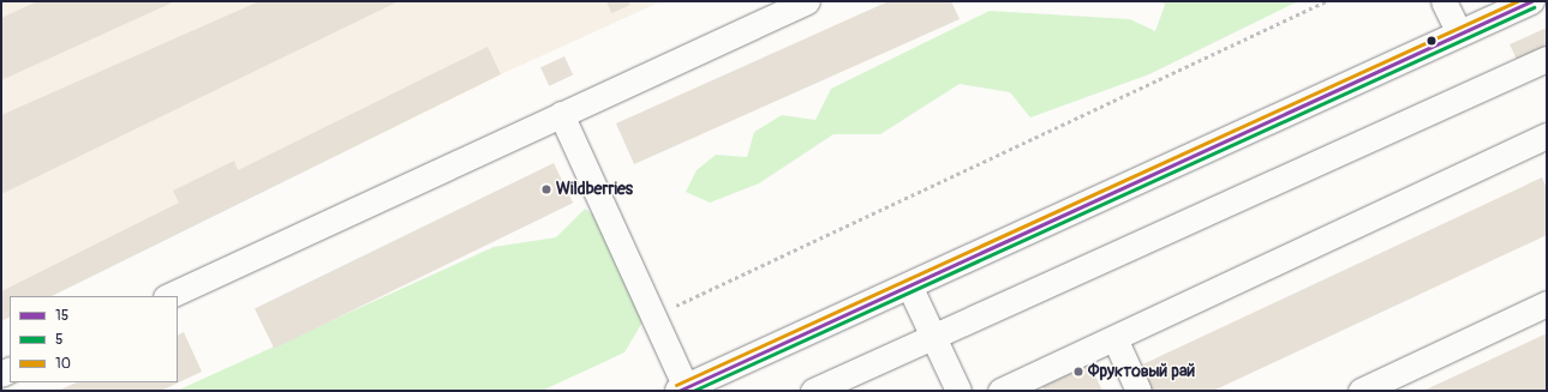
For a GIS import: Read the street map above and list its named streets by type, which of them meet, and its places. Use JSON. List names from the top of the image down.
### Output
{
  "places": ["Wildberries", "Фруктовый рай"],
  "lines": ["transit line 15", "transit line 10", "transit line 5"],
  "legend": ["15", "5", "10"]
}
